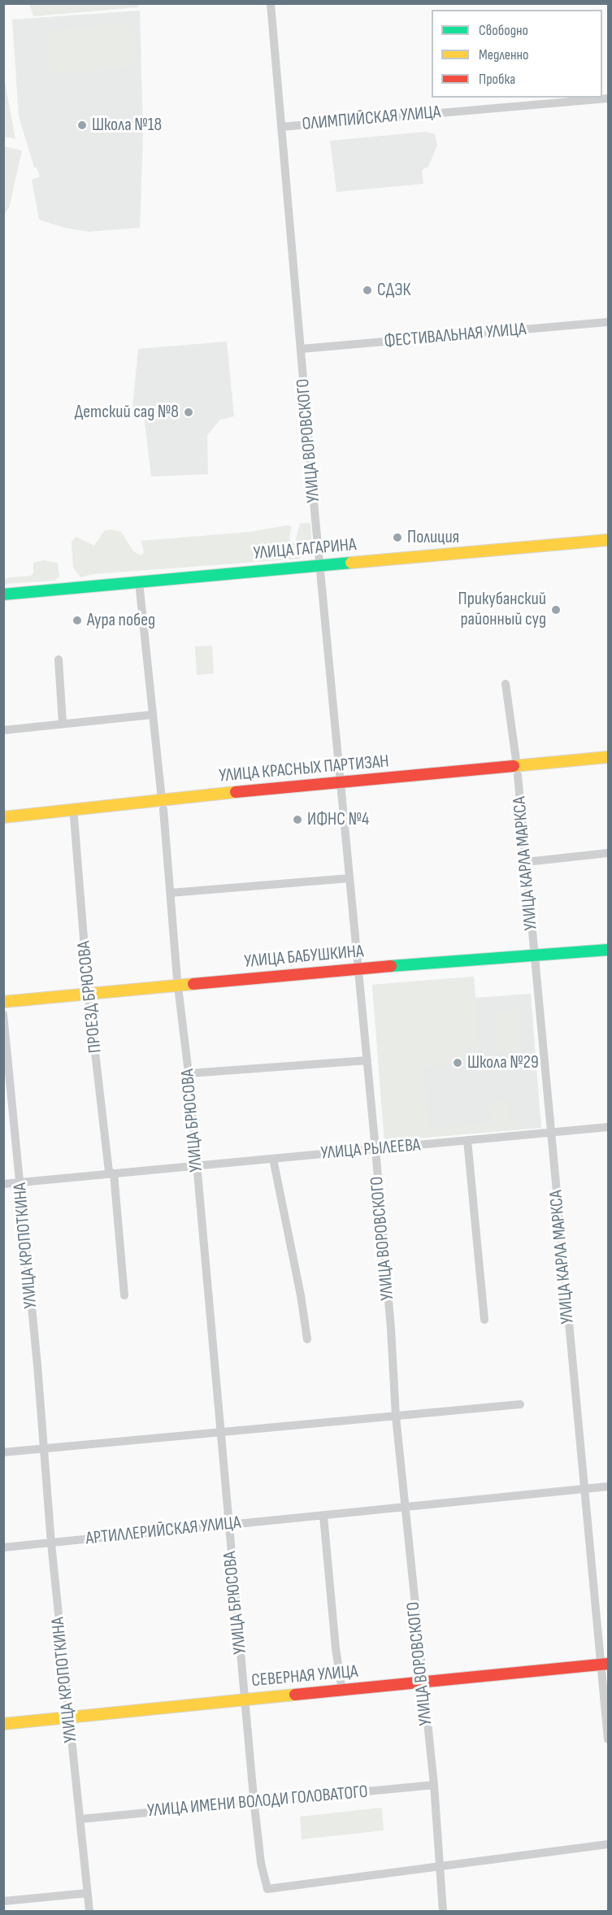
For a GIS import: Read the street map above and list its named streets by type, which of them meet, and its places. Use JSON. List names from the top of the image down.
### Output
{
  "streets": {
    "main road": [
      "УЛИЦА ГАГАРИНА",
      "УЛИЦА КРАСНЫХ ПАРТИЗАН",
      "УЛИЦА БАБУШКИНА",
      "СЕВЕРНАЯ УЛИЦА"
    ],
    "street": [
      "ОЛИМПИЙСКАЯ УЛИЦА",
      "ФЕСТИВАЛЬНАЯ УЛИЦА",
      "УЛИЦА ВОРОВСКОГО",
      "УЛИЦА КАРЛА МАРКСА",
      "ПРОЕЗД БРЮСОВА",
      "УЛИЦА БРЮСОВА",
      "УЛИЦА РЫЛЕЕВА",
      "УЛИЦА КРОПОТКИНА",
      "АРТИЛЛЕРИЙСКАЯ УЛИЦА",
      "УЛИЦА ИМЕНИ ВОЛОДИ ГОЛОВАТОГО"
    ]
  },
  "crossings": [
    ["ОЛИМПИЙСКАЯ УЛИЦА", "УЛИЦА ВОРОВСКОГО"],
    ["ФЕСТИВАЛЬНАЯ УЛИЦА", "УЛИЦА ВОРОВСКОГО"],
    ["УЛИЦА ВОРОВСКОГО", "УЛИЦА ГАГАРИНА"],
    ["УЛИЦА ВОРОВСКОГО", "УЛИЦА КРАСНЫХ ПАРТИЗАН"],
    ["УЛИЦА ВОРОВСКОГО", "УЛИЦА БАБУШКИНА"],
    ["УЛИЦА ВОРОВСКОГО", "УЛИЦА БРЮСОВА"],
    ["УЛИЦА ВОРОВСКОГО", "УЛИЦА РЫЛЕЕВА"],
    ["УЛИЦА ВОРОВСКОГО", "АРТИЛЛЕРИЙСКАЯ УЛИЦА"],
    ["УЛИЦА ВОРОВСКОГО", "СЕВЕРНАЯ УЛИЦА"],
    ["УЛИЦА ВОРОВСКОГО", "УЛИЦА ИМЕНИ ВОЛОДИ ГОЛОВАТОГО"],
    ["УЛИЦА ГАГАРИНА", "УЛИЦА БРЮСОВА"],
    ["УЛИЦА КРАСНЫХ ПАРТИЗАН", "УЛИЦА КАРЛА МАРКСА"],
    ["УЛИЦА КРАСНЫХ ПАРТИЗАН", "ПРОЕЗД БРЮСОВА"],
    ["УЛИЦА КРАСНЫХ ПАРТИЗАН", "УЛИЦА БРЮСОВА"],
    ["УЛИЦА КАРЛА МАРКСА", "УЛИЦА БАБУШКИНА"],
    ["УЛИЦА КАРЛА МАРКСА", "УЛИЦА РЫЛЕЕВА"],
    ["УЛИЦА КАРЛА МАРКСА", "АРТИЛЛЕРИЙСКАЯ УЛИЦА"],
    ["УЛИЦА КАРЛА МАРКСА", "СЕВЕРНАЯ УЛИЦА"],
    ["УЛИЦА БАБУШКИНА", "ПРОЕЗД БРЮСОВА"],
    ["УЛИЦА БАБУШКИНА", "УЛИЦА БРЮСОВА"],
    ["ПРОЕЗД БРЮСОВА", "УЛИЦА РЫЛЕЕВА"],
    ["УЛИЦА БРЮСОВА", "УЛИЦА РЫЛЕЕВА"],
    ["УЛИЦА БРЮСОВА", "АРТИЛЛЕРИЙСКАЯ УЛИЦА"],
    ["УЛИЦА БРЮСОВА", "СЕВЕРНАЯ УЛИЦА"],
    ["УЛИЦА БРЮСОВА", "УЛИЦА ИМЕНИ ВОЛОДИ ГОЛОВАТОГО"],
    ["УЛИЦА РЫЛЕЕВА", "УЛИЦА КРОПОТКИНА"],
    ["УЛИЦА КРОПОТКИНА", "АРТИЛЛЕРИЙСКАЯ УЛИЦА"],
    ["УЛИЦА КРОПОТКИНА", "СЕВЕРНАЯ УЛИЦА"],
    ["УЛИЦА КРОПОТКИНА", "УЛИЦА ИМЕНИ ВОЛОДИ ГОЛОВАТОГО"]
  ],
  "places": [
    "Школа №18",
    "СДЭК",
    "Детский сад №8",
    "Полиция",
    "Прикубанский районный суд",
    "Аура побед",
    "ИФНС №4",
    "Школа №29"
  ],
  "legend": ["Свободно", "Медленно", "Пробка"]
}
